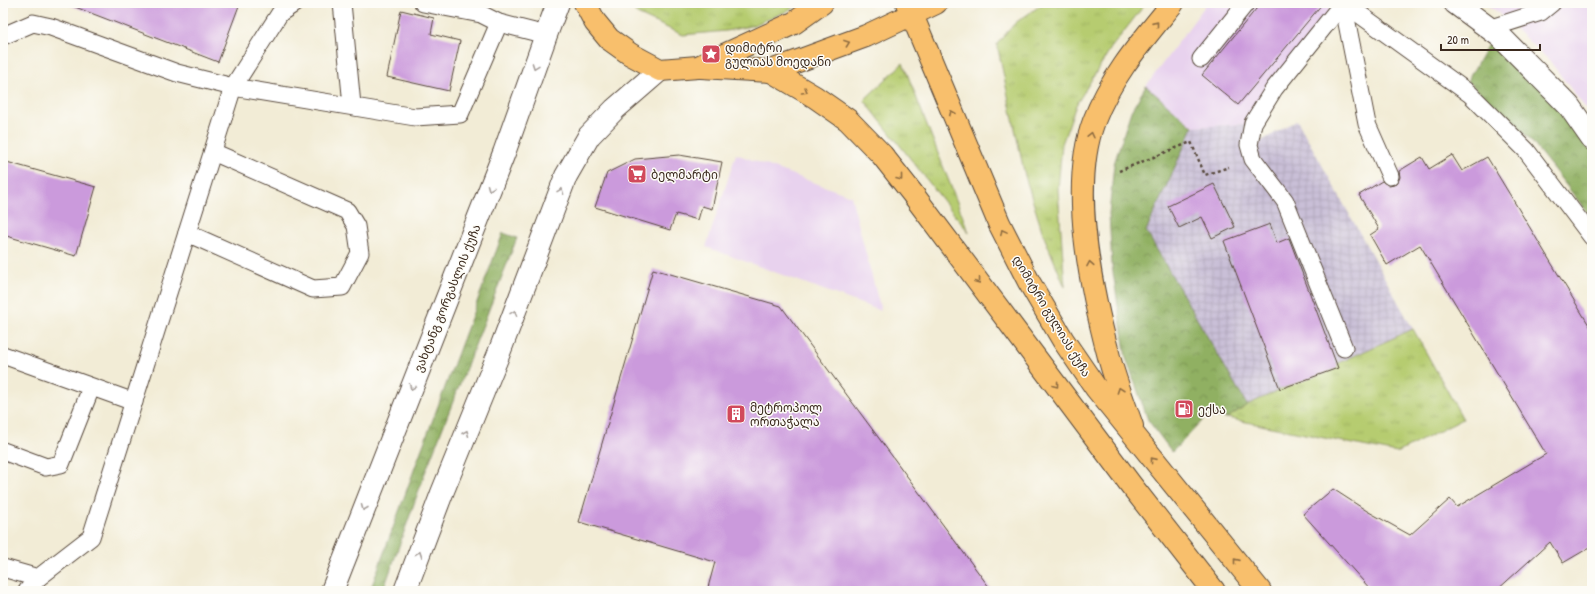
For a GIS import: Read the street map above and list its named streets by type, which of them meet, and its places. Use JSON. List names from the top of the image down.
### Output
{
  "streets": {
    "highway": ["დიმიტრი გულიას ქუჩა"],
    "street": ["ვახტანგ გორგასლის ქუჩა"]
  },
  "places": {
    "place": ["დიმიტრი გულიას მოედანი"],
    "supermarket": ["ბელმარტი"],
    "fuel station": ["ექსა"],
    "building": ["მეტროპოლ ორთაჭალა"]
  },
  "scale_bar": "20 m"
}
